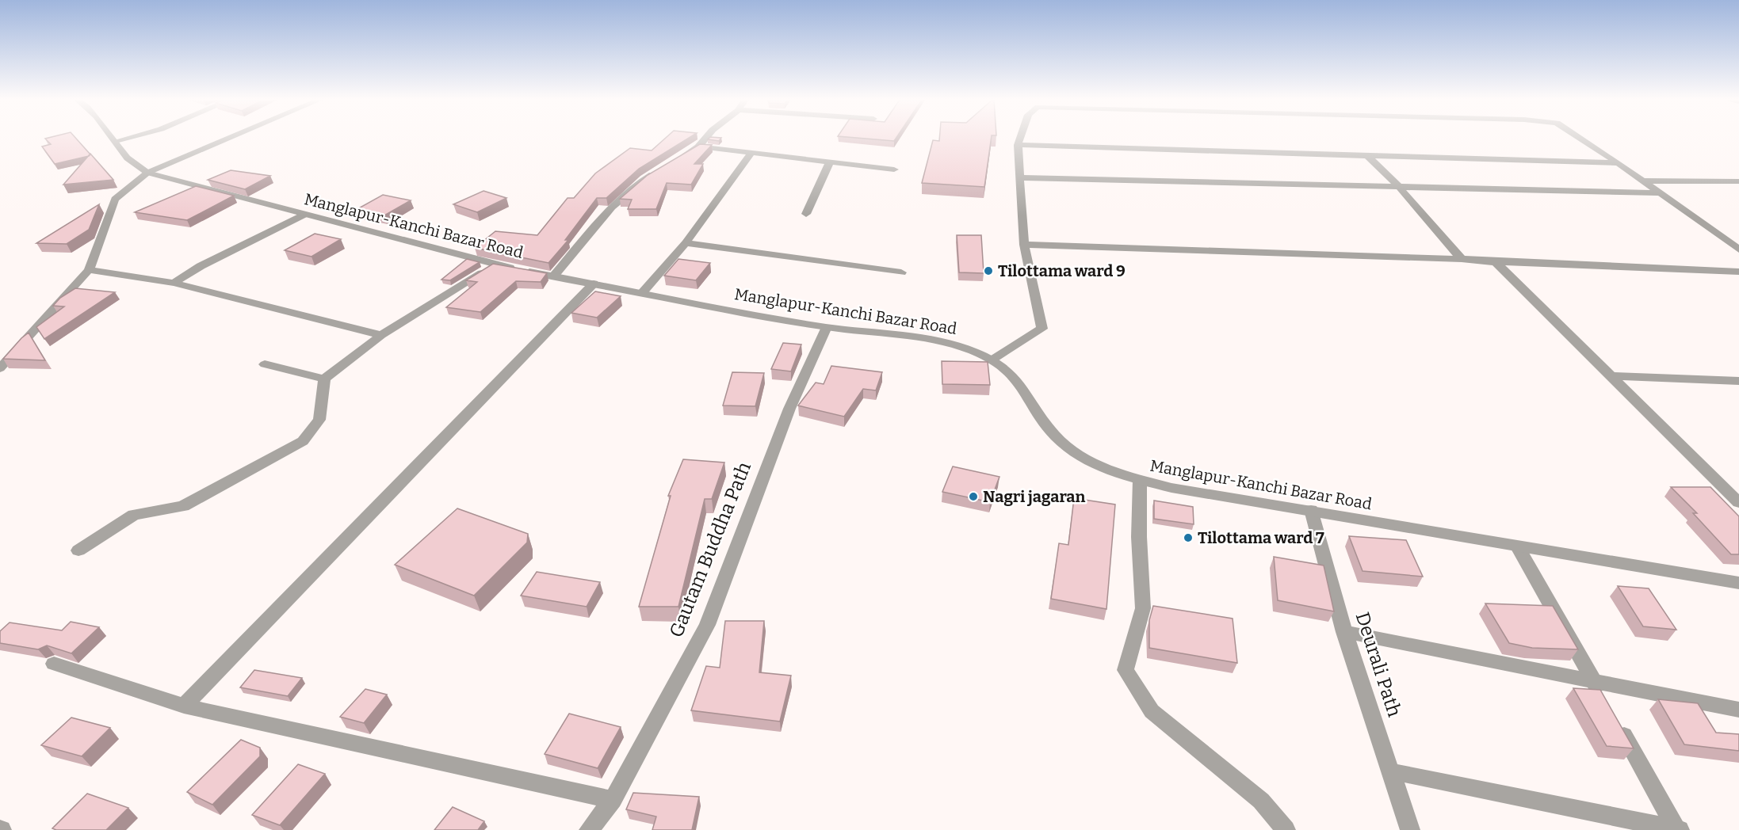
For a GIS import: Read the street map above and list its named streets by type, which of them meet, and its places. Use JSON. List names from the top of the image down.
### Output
{
  "streets": {
    "street": ["Manglapur-Kanchi Bazar Road", "Gautam Buddha Path", "Deurali Path"]
  },
  "crossings": [
    ["Manglapur-Kanchi Bazar Road", "Gautam Buddha Path"],
    ["Manglapur-Kanchi Bazar Road", "Deurali Path"]
  ],
  "places": ["Tilottama ward 9", "Nagri jagaran", "Tilottama ward 7"]
}
